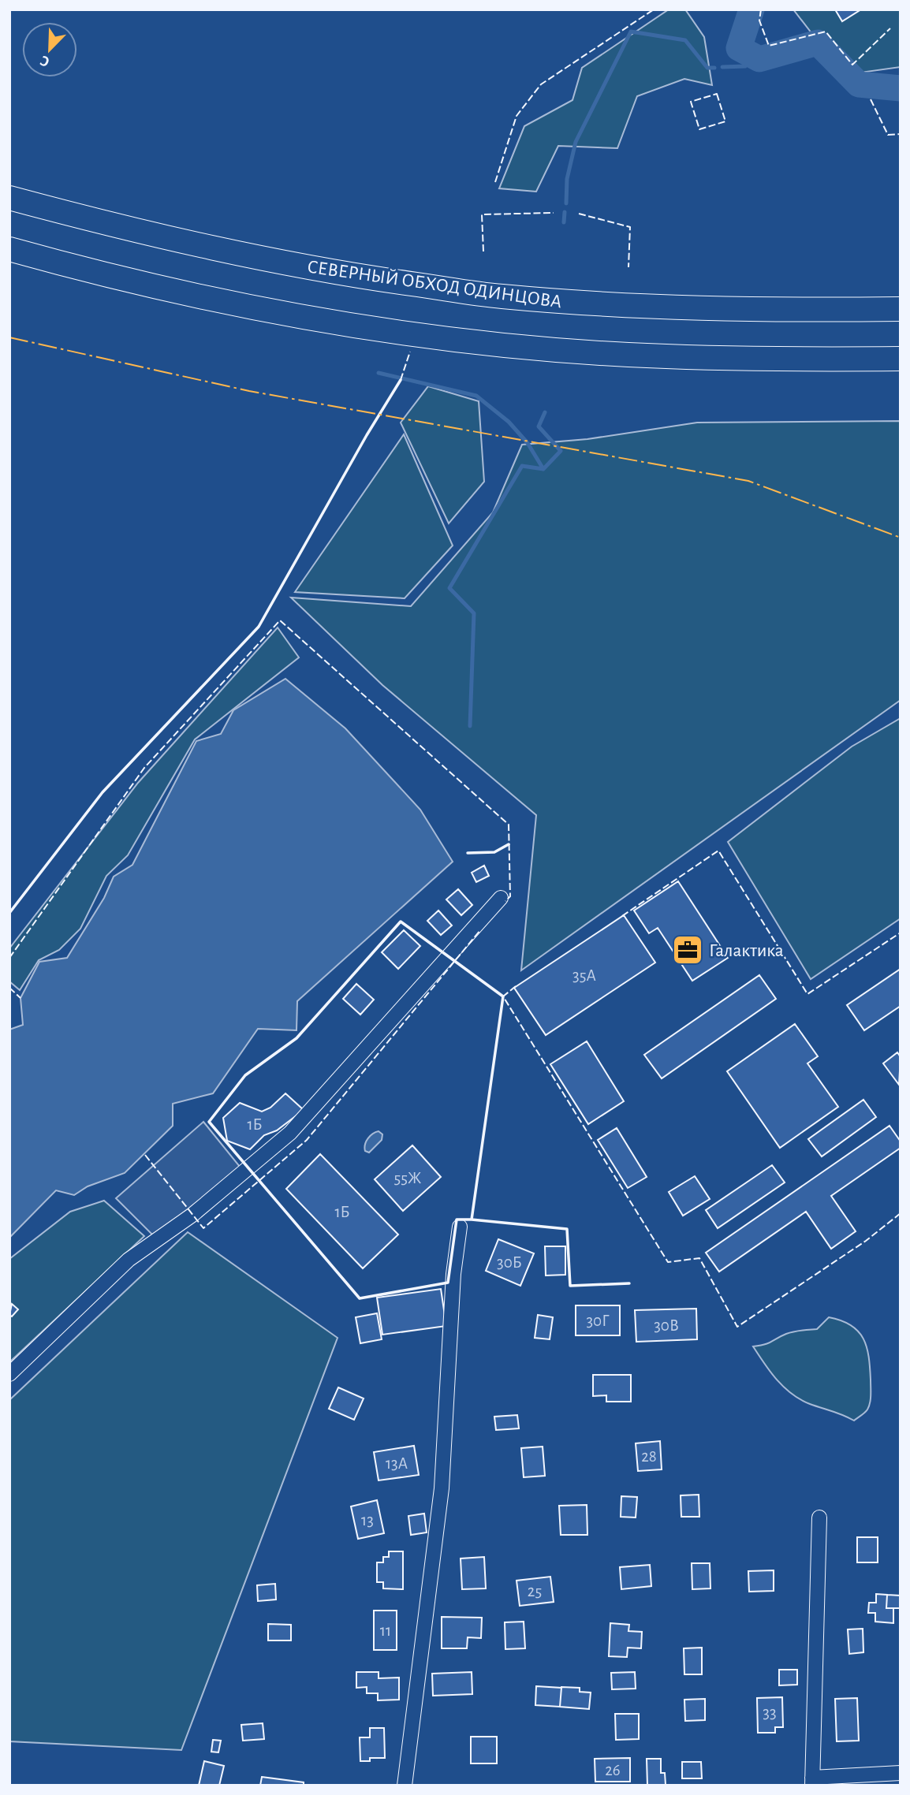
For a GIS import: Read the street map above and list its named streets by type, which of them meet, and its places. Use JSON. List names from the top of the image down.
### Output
{
  "streets": {
    "highway": ["СЕВЕРНЫЙ ОБХОД ОДИНЦОВА"]
  },
  "places": {
    "office": ["Галактика"]
  },
  "house_numbers": [
    "35А",
    "1Б",
    "55Ж",
    "1Б",
    "30Б",
    "30Г",
    "30В",
    "28",
    "13А",
    "13",
    "25",
    "11",
    "33",
    "26"
  ],
  "north": "bottom left"
}
